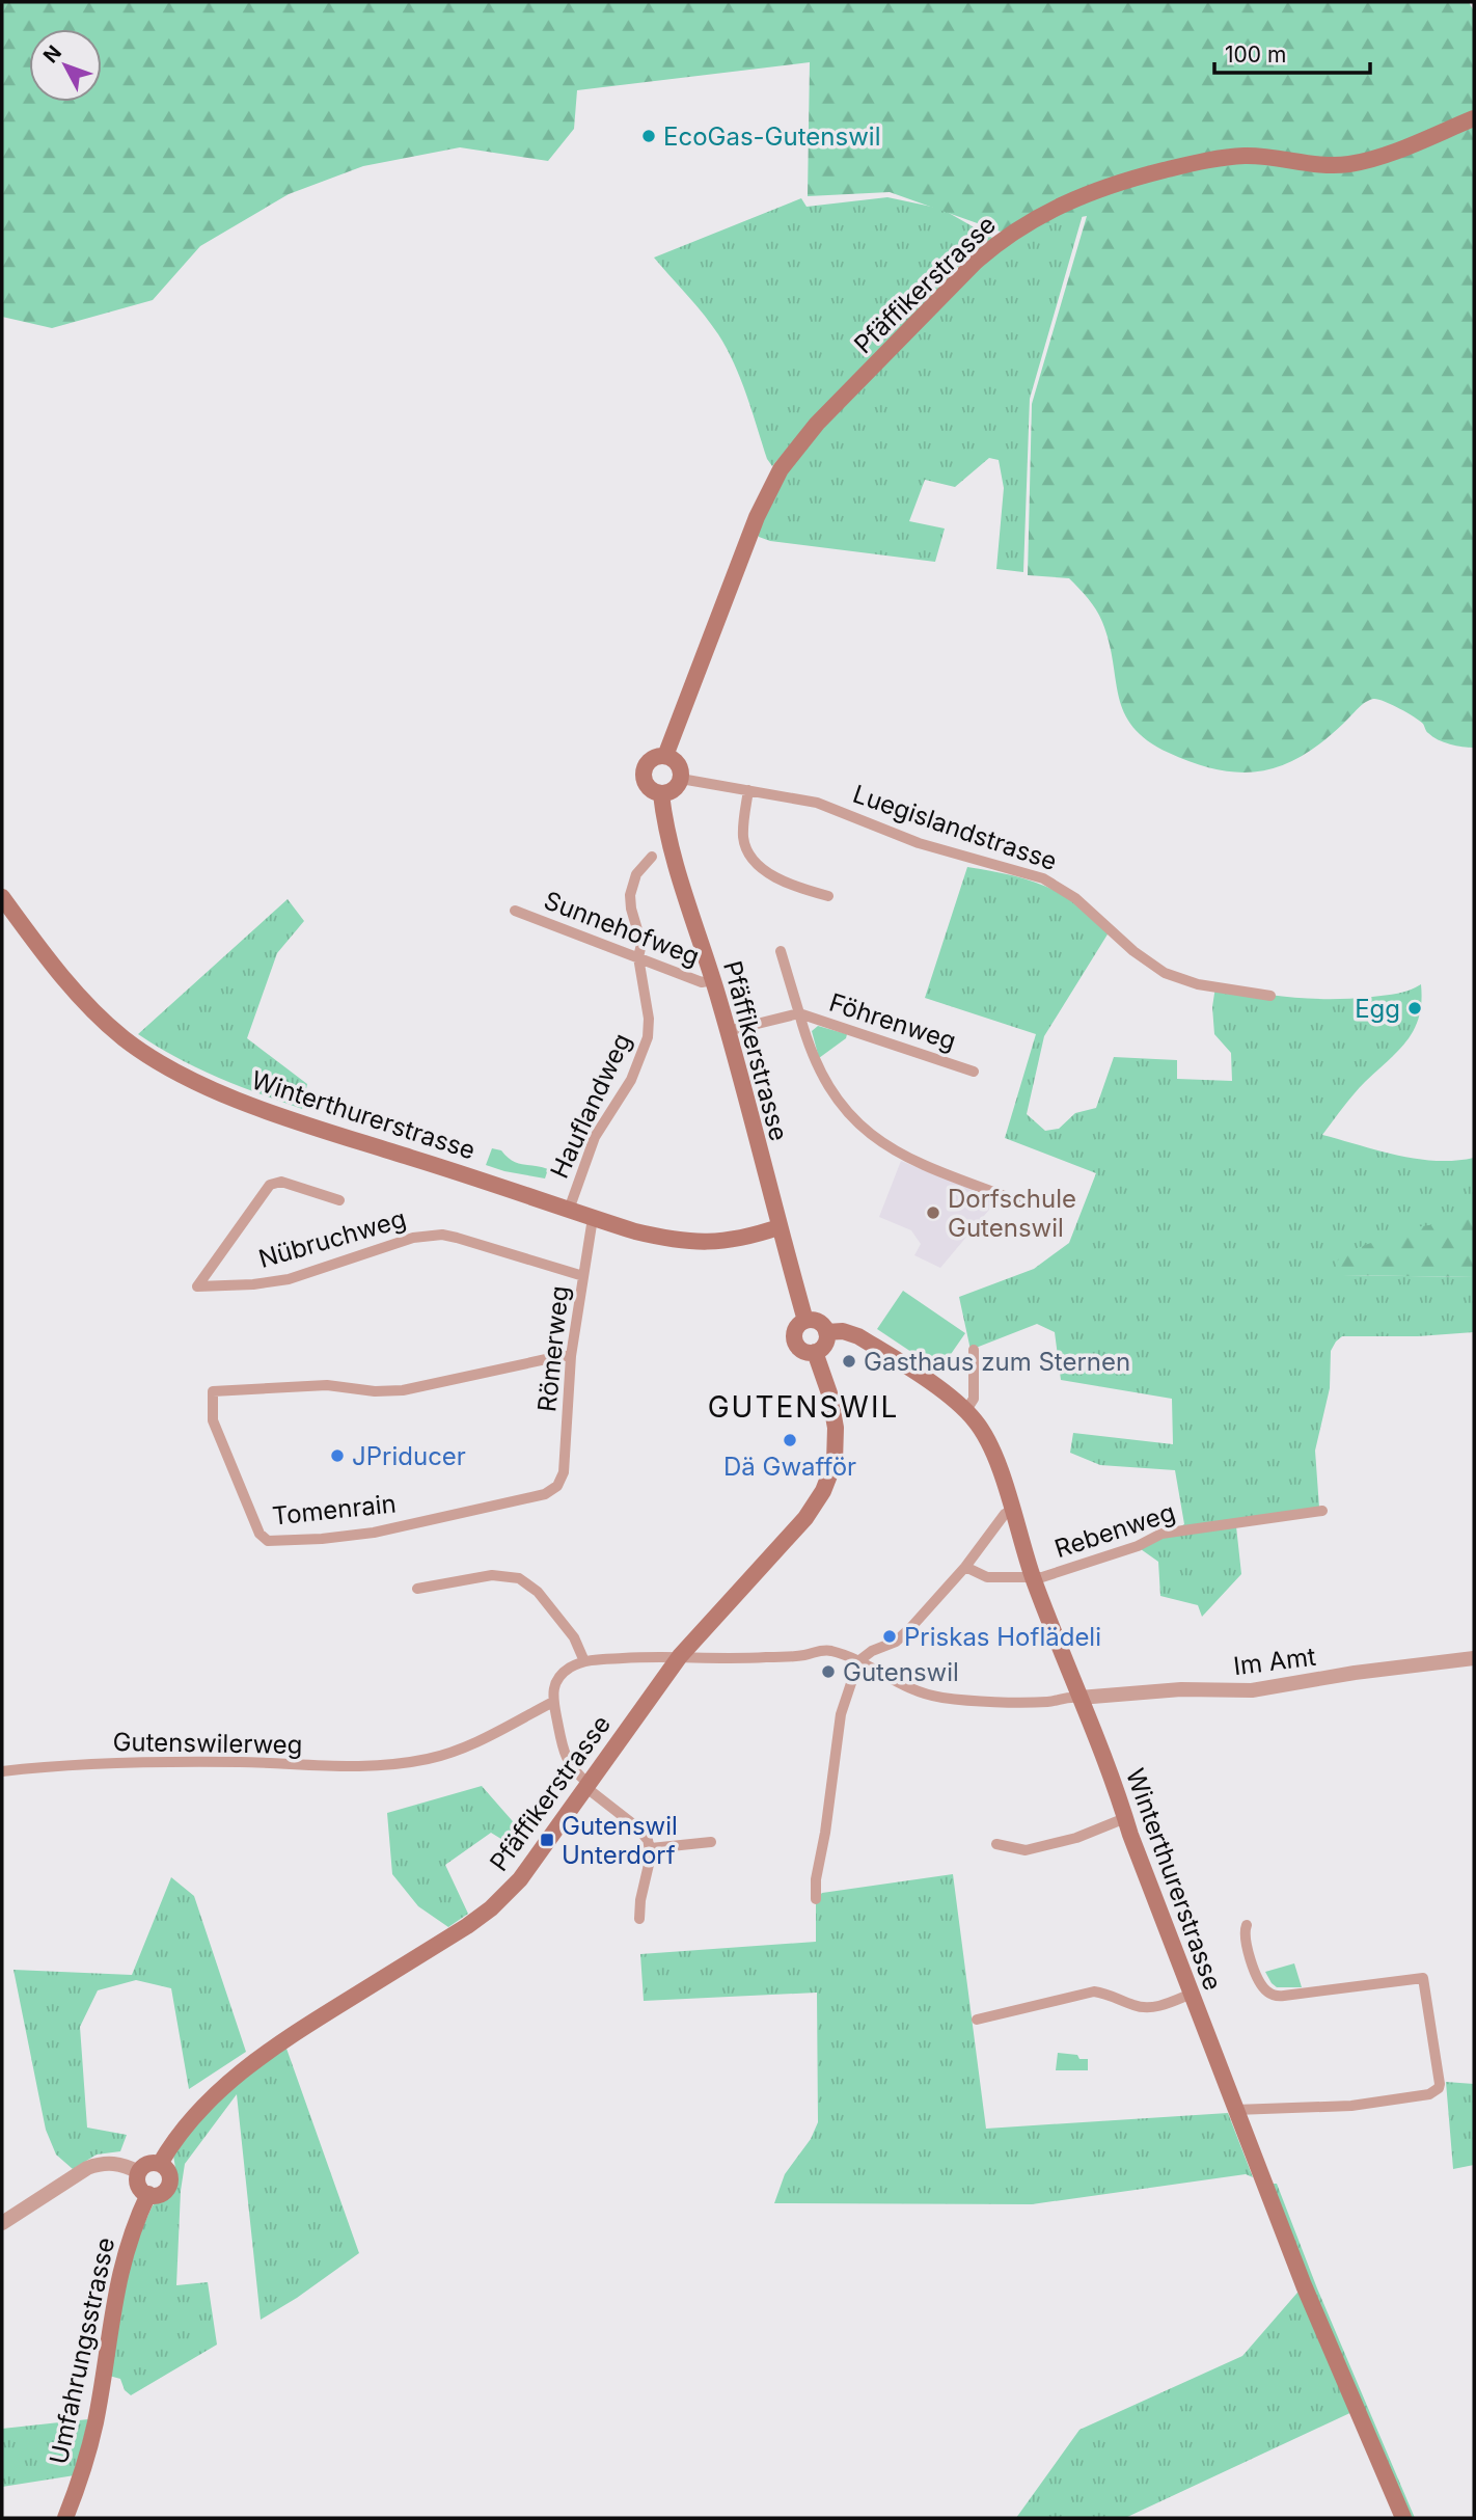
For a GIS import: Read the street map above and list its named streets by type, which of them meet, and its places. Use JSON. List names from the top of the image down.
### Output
{
  "streets": {
    "main road": ["Pfäffikerstrasse", "Winterthurerstrasse", "Umfahrungsstrasse"],
    "street": [
      "Luegislandstrasse",
      "Sunnehofweg",
      "Föhrenweg",
      "Hauflandweg",
      "Nübruchweg",
      "Römerweg",
      "Tomenrain",
      "Rebenweg",
      "Im Amt",
      "Gutenswilerweg"
    ]
  },
  "crossings": [
    ["Pfäffikerstrasse", "Luegislandstrasse"],
    ["Pfäffikerstrasse", "Sunnehofweg"],
    ["Pfäffikerstrasse", "Winterthurerstrasse"],
    ["Pfäffikerstrasse", "Umfahrungsstrasse"],
    ["Sunnehofweg", "Hauflandweg"],
    ["Hauflandweg", "Winterthurerstrasse"],
    ["Winterthurerstrasse", "Römerweg"],
    ["Winterthurerstrasse", "Rebenweg"],
    ["Winterthurerstrasse", "Im Amt"],
    ["Nübruchweg", "Römerweg"],
    ["Römerweg", "Tomenrain"]
  ],
  "districts": ["GUTENSWIL"],
  "places": {
    "other": [
      "EcoGas-Gutenswil",
      "Egg",
      "Dorfschule Gutenswil",
      "Gasthaus zum Sternen",
      "Dä Gwafför",
      "JPriducer",
      "Priskas Hoflädeli",
      "Gutenswil"
    ],
    "transit": ["Gutenswil Unterdorf"]
  },
  "scale_bar": "100 m",
  "north": "top left"
}
